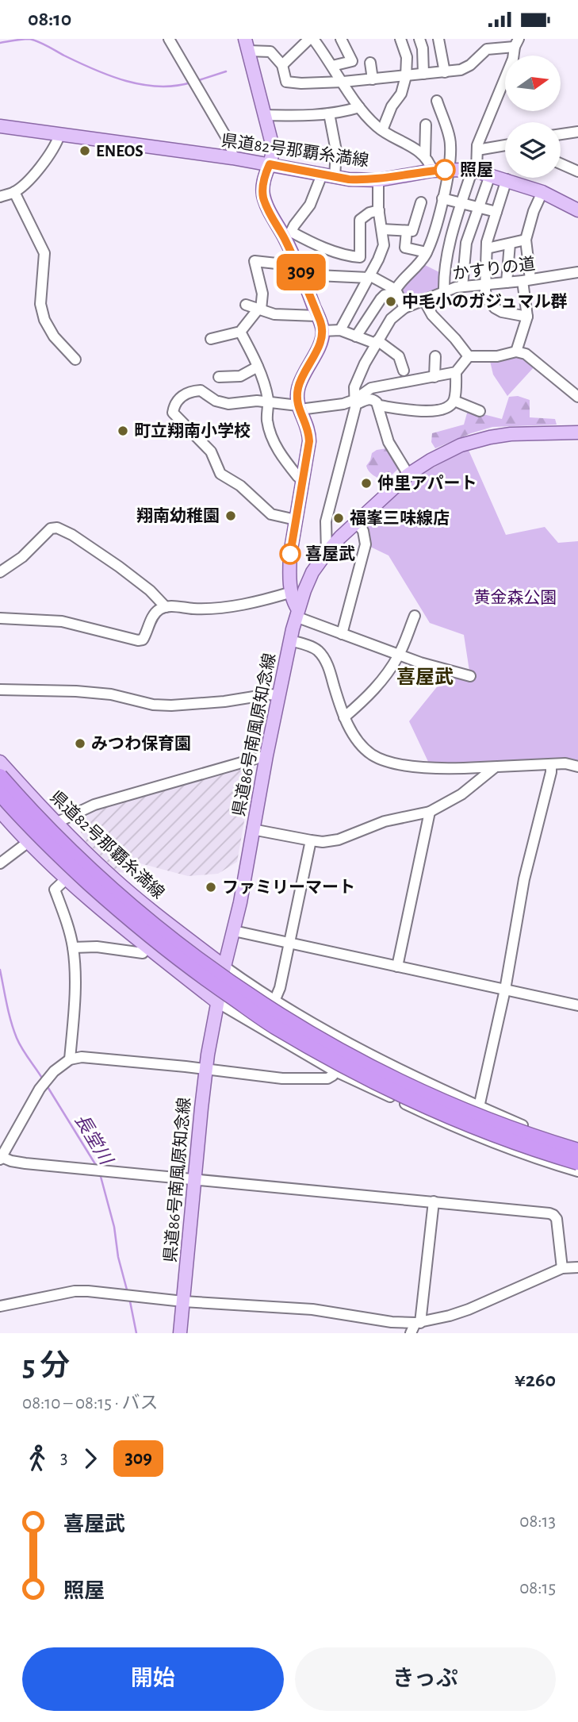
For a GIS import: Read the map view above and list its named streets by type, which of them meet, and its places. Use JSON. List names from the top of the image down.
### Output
{
  "streets": {
    "main road": ["県道82号那覇糸満線", "県道86号南風原知念線"],
    "street": ["かすりの道"]
  },
  "crossings": [
    ["県道82号那覇糸満線", "県道86号南風原知念線"]
  ],
  "districts": ["喜屋武"],
  "water": ["長堂川"],
  "parks": ["黄金森公園"],
  "places": [
    "ENEOS",
    "照屋",
    "中毛小のガジュマル群",
    "町立翔南小学校",
    "仲里アパート",
    "翔南幼稚園",
    "福峯三味線店",
    "喜屋武",
    "みつわ保育園",
    "ファミリーマート"
  ],
  "lines": ["bus line 309"],
  "north": "right",
  "page": {
    "status": "08:10",
    "on_map": "309",
    "heading": ["5 分", "08:10 – 08:15 · バス", "¥260"],
    "legs": ["3", "309"],
    "list": [
      {
        "name": "喜屋武",
        "value": "08:13"
      },
      {
        "name": "照屋",
        "value": "08:15"
      }
    ],
    "buttons": ["開始", "きっぷ"]
  }
}
